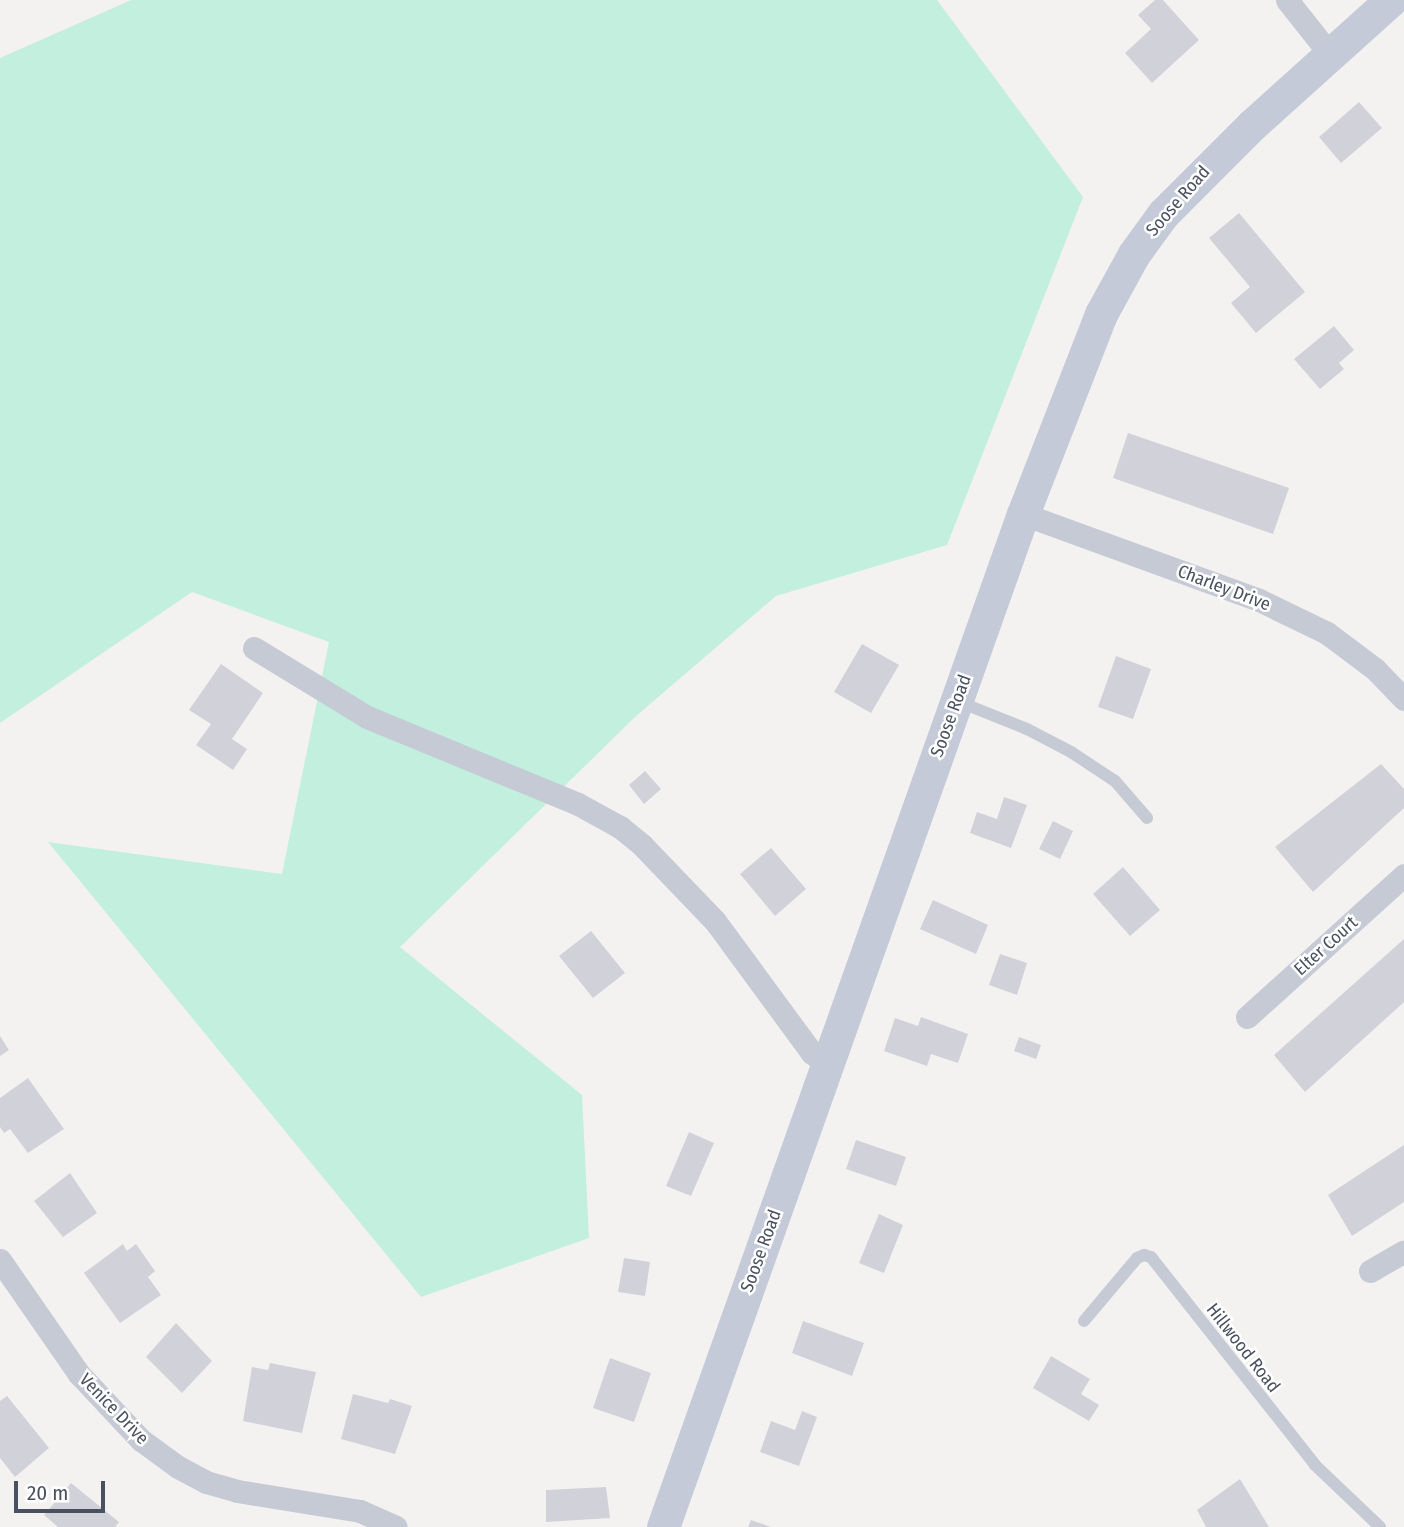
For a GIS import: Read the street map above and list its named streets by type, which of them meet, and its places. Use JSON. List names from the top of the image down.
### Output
{
  "streets": {
    "street": [
      "Soose Road",
      "Charley Drive",
      "Elter Court",
      "Venice Drive"
    ],
    "lane": ["Hillwood Road"]
  },
  "crossings": [
    ["Soose Road", "Charley Drive"]
  ],
  "scale_bar": "20 m"
}
